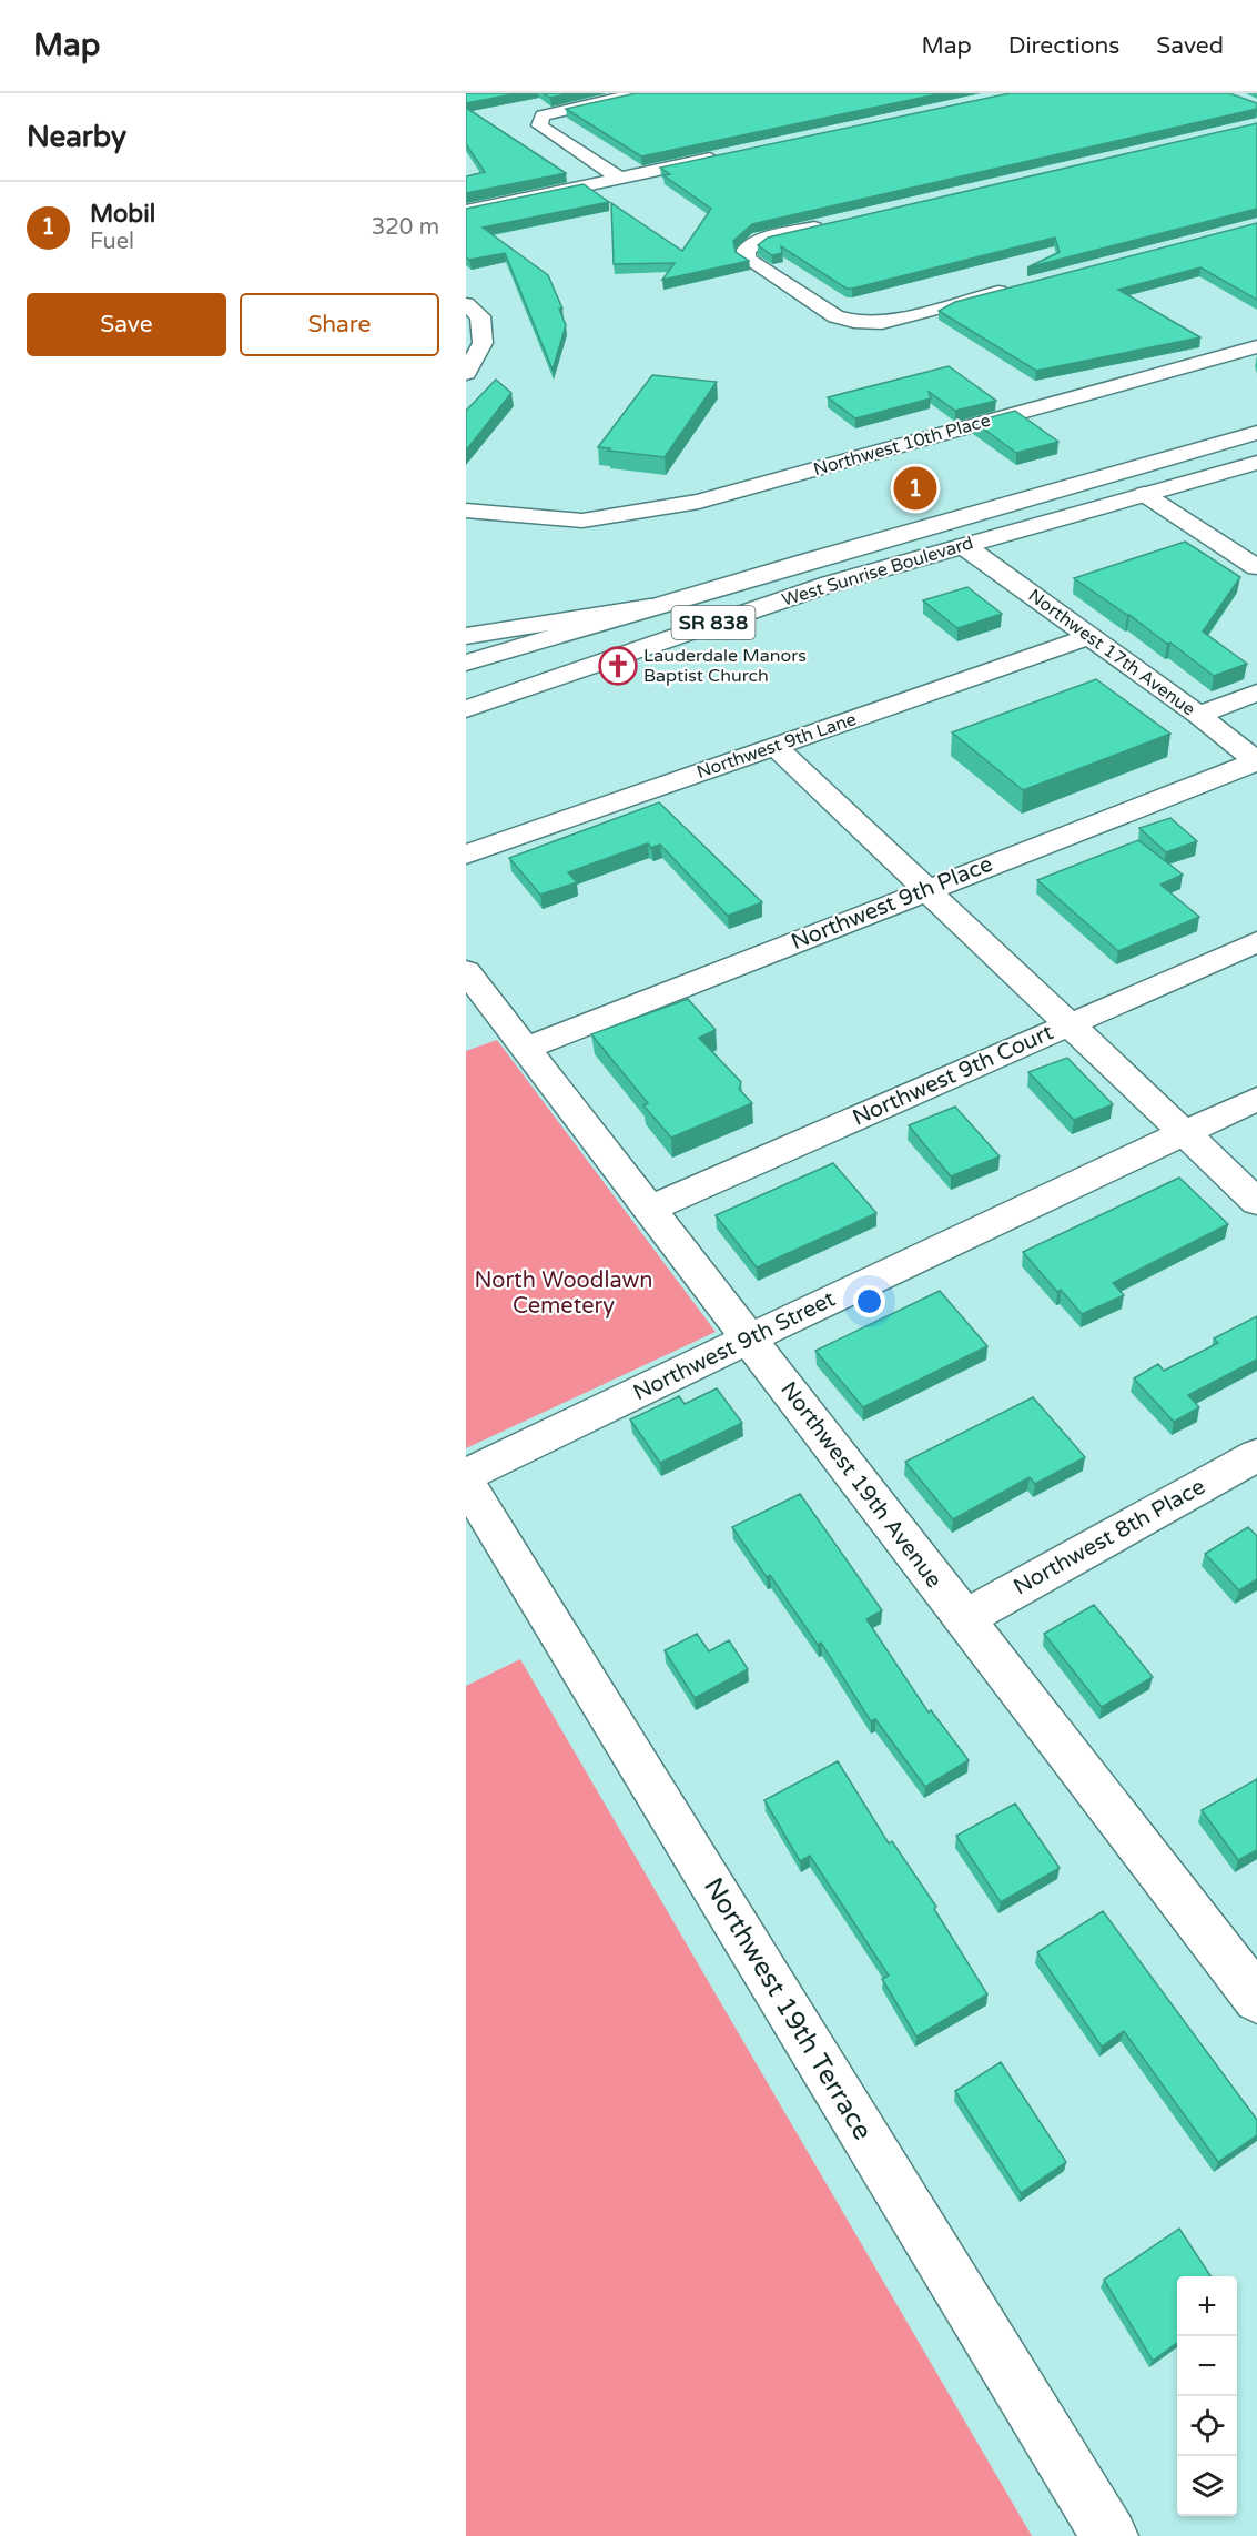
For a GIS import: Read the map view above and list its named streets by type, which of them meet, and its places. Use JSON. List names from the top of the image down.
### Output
{
  "streets": {
    "main road": [
      "Northwest 10th Place",
      "West Sunrise Boulevard",
      "SR 838",
      "Northwest 17th Avenue",
      "Northwest 9th Lane",
      "Northwest 9th Place",
      "Northwest 9th Court",
      "Northwest 9th Street",
      "Northwest 19th Avenue",
      "Northwest 8th Place",
      "Northwest 19th Terrace"
    ]
  },
  "crossings": [
    ["West Sunrise Boulevard", "Northwest 17th Avenue"],
    ["Northwest 17th Avenue", "Northwest 9th Lane"],
    ["Northwest 17th Avenue", "Northwest 9th Place"],
    ["Northwest 9th Place", "Northwest 19th Avenue"],
    ["Northwest 9th Court", "Northwest 19th Avenue"],
    ["Northwest 9th Street", "Northwest 19th Avenue"],
    ["Northwest 19th Avenue", "Northwest 8th Place"]
  ],
  "parks": ["North Woodlawn Cemetery"],
  "places": {
    "church": ["Lauderdale Manors Baptist Church"]
  },
  "page": {
    "header": "Map",
    "nav": ["Map", "Directions", "Saved"],
    "heading": "Nearby",
    "list": [
      {
        "mark": "1",
        "name": "Mobil",
        "note": "Fuel",
        "value": "320 m"
      }
    ],
    "buttons": ["Save", "Share"],
    "pins": "1",
    "map_buttons": ["+", "−"]
  }
}
